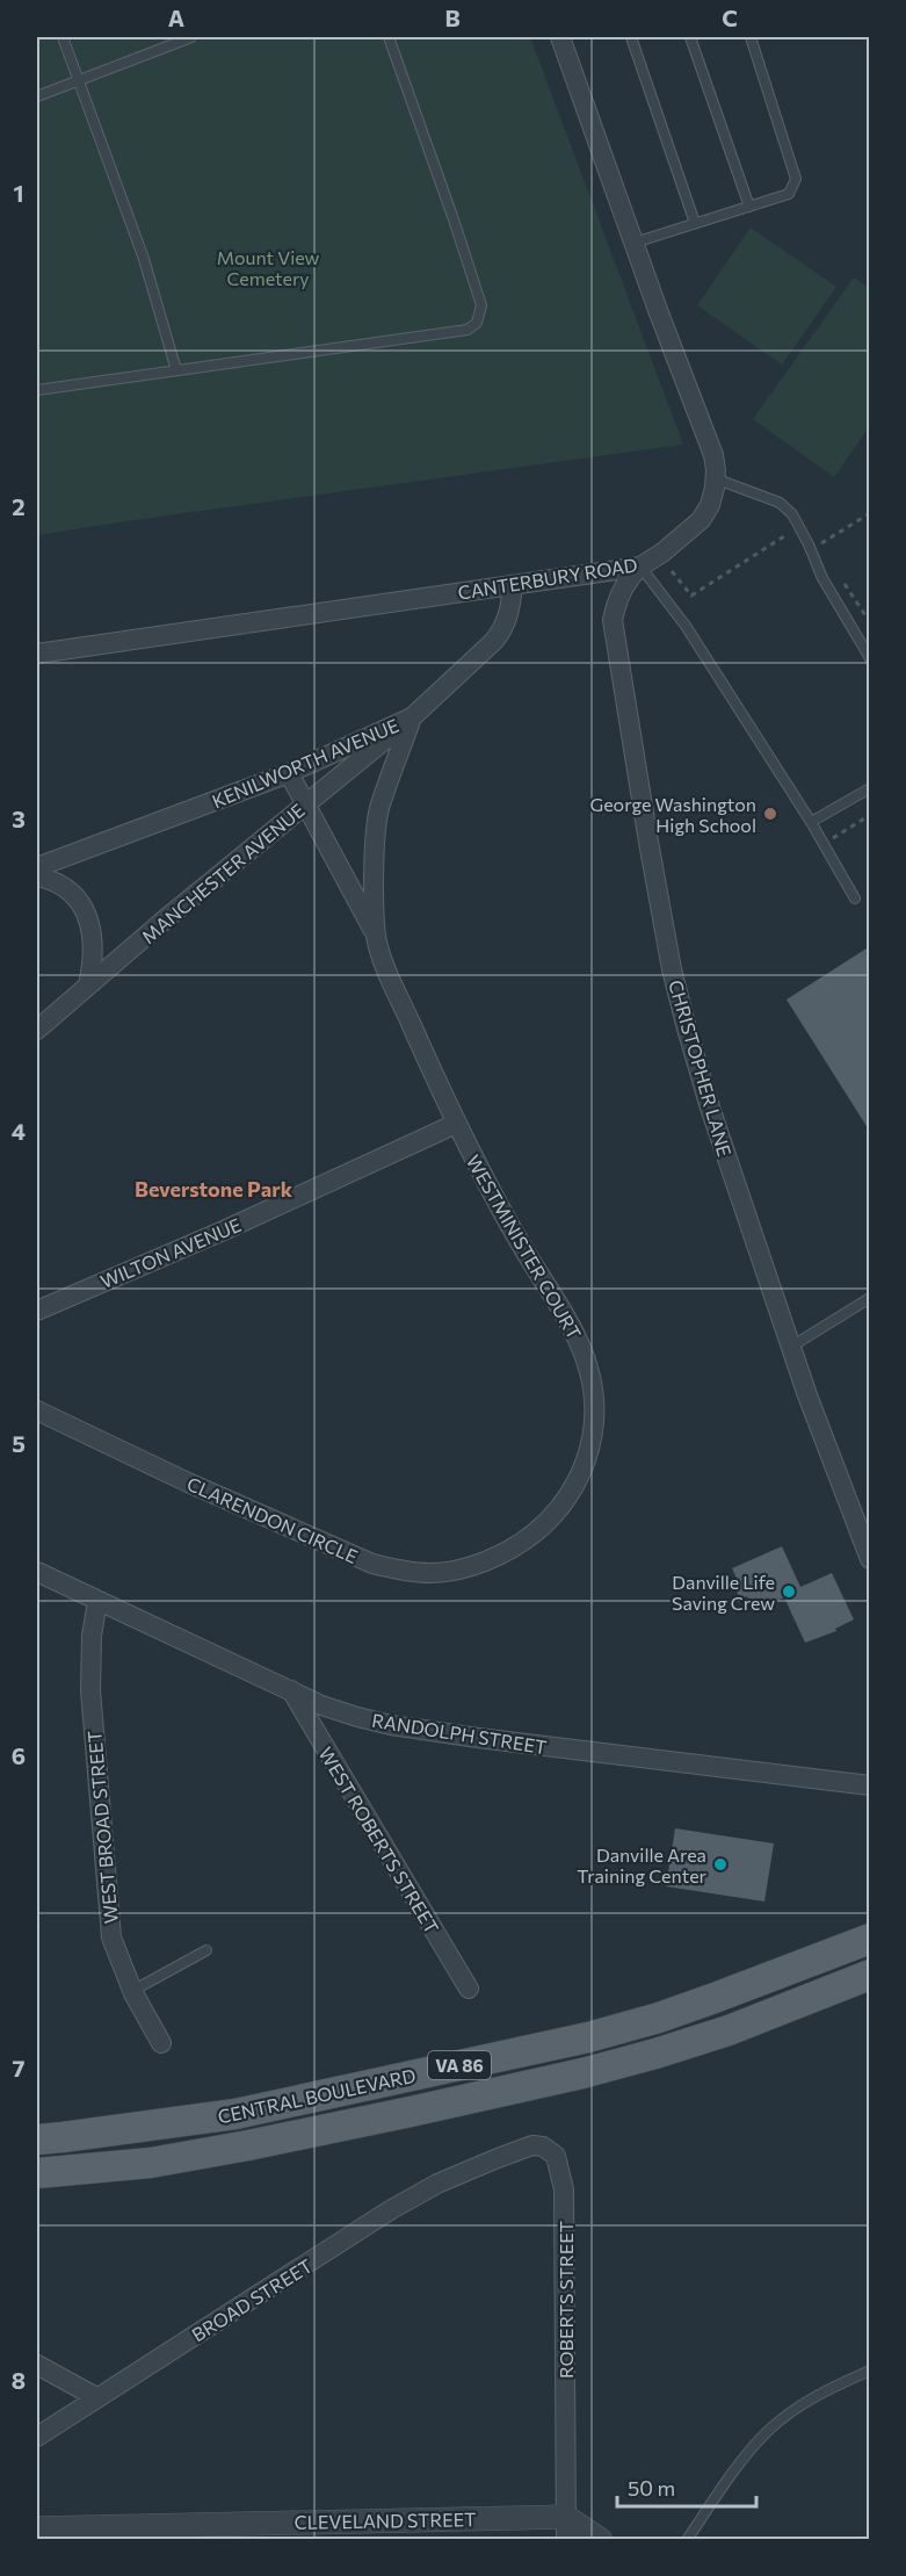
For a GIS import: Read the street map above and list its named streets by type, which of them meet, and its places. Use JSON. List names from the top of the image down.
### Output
{
  "streets": {
    "main road": ["VA 86", "CENTRAL BOULEVARD"],
    "street": [
      "CANTERBURY ROAD",
      "KENILWORTH AVENUE",
      "MANCHESTER AVENUE",
      "CHRISTOPHER LANE",
      "WESTMINISTER COURT",
      "WILTON AVENUE",
      "CLARENDON CIRCLE",
      "RANDOLPH STREET",
      "WEST BROAD STREET",
      "WEST ROBERTS STREET",
      "BROAD STREET",
      "ROBERTS STREET",
      "CLEVELAND STREET"
    ]
  },
  "crossings": [
    ["CANTERBURY ROAD", "KENILWORTH AVENUE"],
    ["CANTERBURY ROAD", "CHRISTOPHER LANE"],
    ["KENILWORTH AVENUE", "MANCHESTER AVENUE"],
    ["KENILWORTH AVENUE", "WESTMINISTER COURT"],
    ["MANCHESTER AVENUE", "WESTMINISTER COURT"],
    ["WESTMINISTER COURT", "WILTON AVENUE"],
    ["WESTMINISTER COURT", "CLARENDON CIRCLE"],
    ["RANDOLPH STREET", "WEST BROAD STREET"],
    ["RANDOLPH STREET", "WEST ROBERTS STREET"],
    ["BROAD STREET", "ROBERTS STREET"],
    ["ROBERTS STREET", "CLEVELAND STREET"]
  ],
  "districts": ["Beverstone Park"],
  "parks": ["Mount View Cemetery"],
  "places": ["George Washington High School", "Danville Life Saving Crew", "Danville Area Training Center"],
  "scale_bar": "50 m",
  "grid": {
    "columns": ["A", "B", "C"],
    "rows": [
      "1",
      "2",
      "3",
      "4",
      "5",
      "6",
      "7",
      "8"
    ]
  }
}
